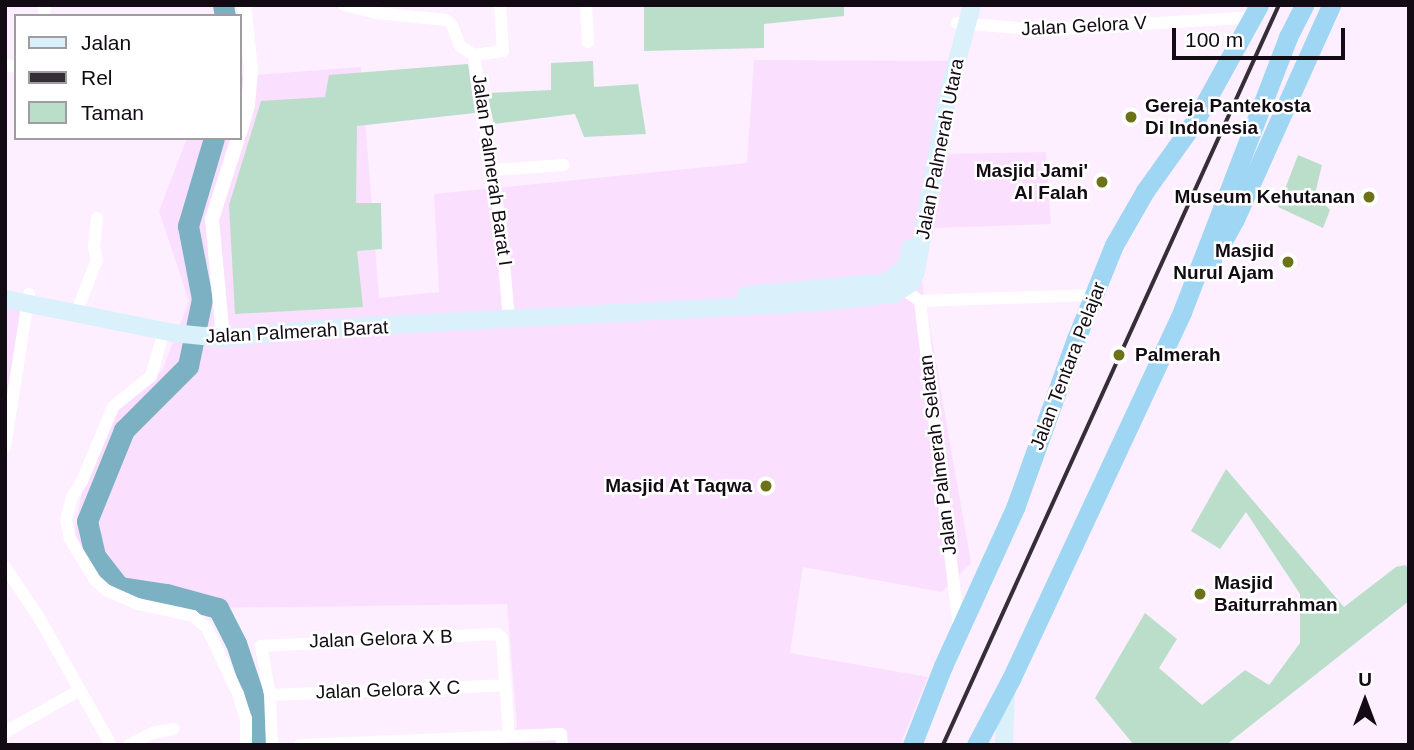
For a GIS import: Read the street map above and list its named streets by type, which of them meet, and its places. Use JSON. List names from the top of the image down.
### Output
{
  "streets": {
    "highway": ["Jalan Tentara Pelajar"],
    "main road": ["Jalan Palmerah Utara", "Jalan Palmerah Barat"],
    "street": [
      "Jalan Gelora V",
      "Jalan Palmerah Barat I",
      "Jalan Palmerah Selatan",
      "Jalan Gelora X B",
      "Jalan Gelora X C"
    ]
  },
  "crossings": [
    ["Jalan Gelora V", "Jalan Palmerah Utara"],
    ["Jalan Gelora V", "Jalan Tentara Pelajar"],
    ["Jalan Palmerah Utara", "Jalan Palmerah Barat"],
    ["Jalan Palmerah Barat I", "Jalan Palmerah Barat"],
    ["Jalan Tentara Pelajar", "Jalan Palmerah Selatan"],
    ["Jalan Gelora X B", "Jalan Gelora X C"]
  ],
  "places": [
    "Gereja Pantekosta Di Indonesia",
    "Masjid Jami' Al Falah",
    "Museum Kehutanan",
    "Masjid Nurul Ajam",
    "Palmerah",
    "Masjid At Taqwa",
    "Masjid Baiturrahman"
  ],
  "legend": ["Jalan", "Rel", "Taman"],
  "scale_bar": "100 m",
  "north": "top"
}
